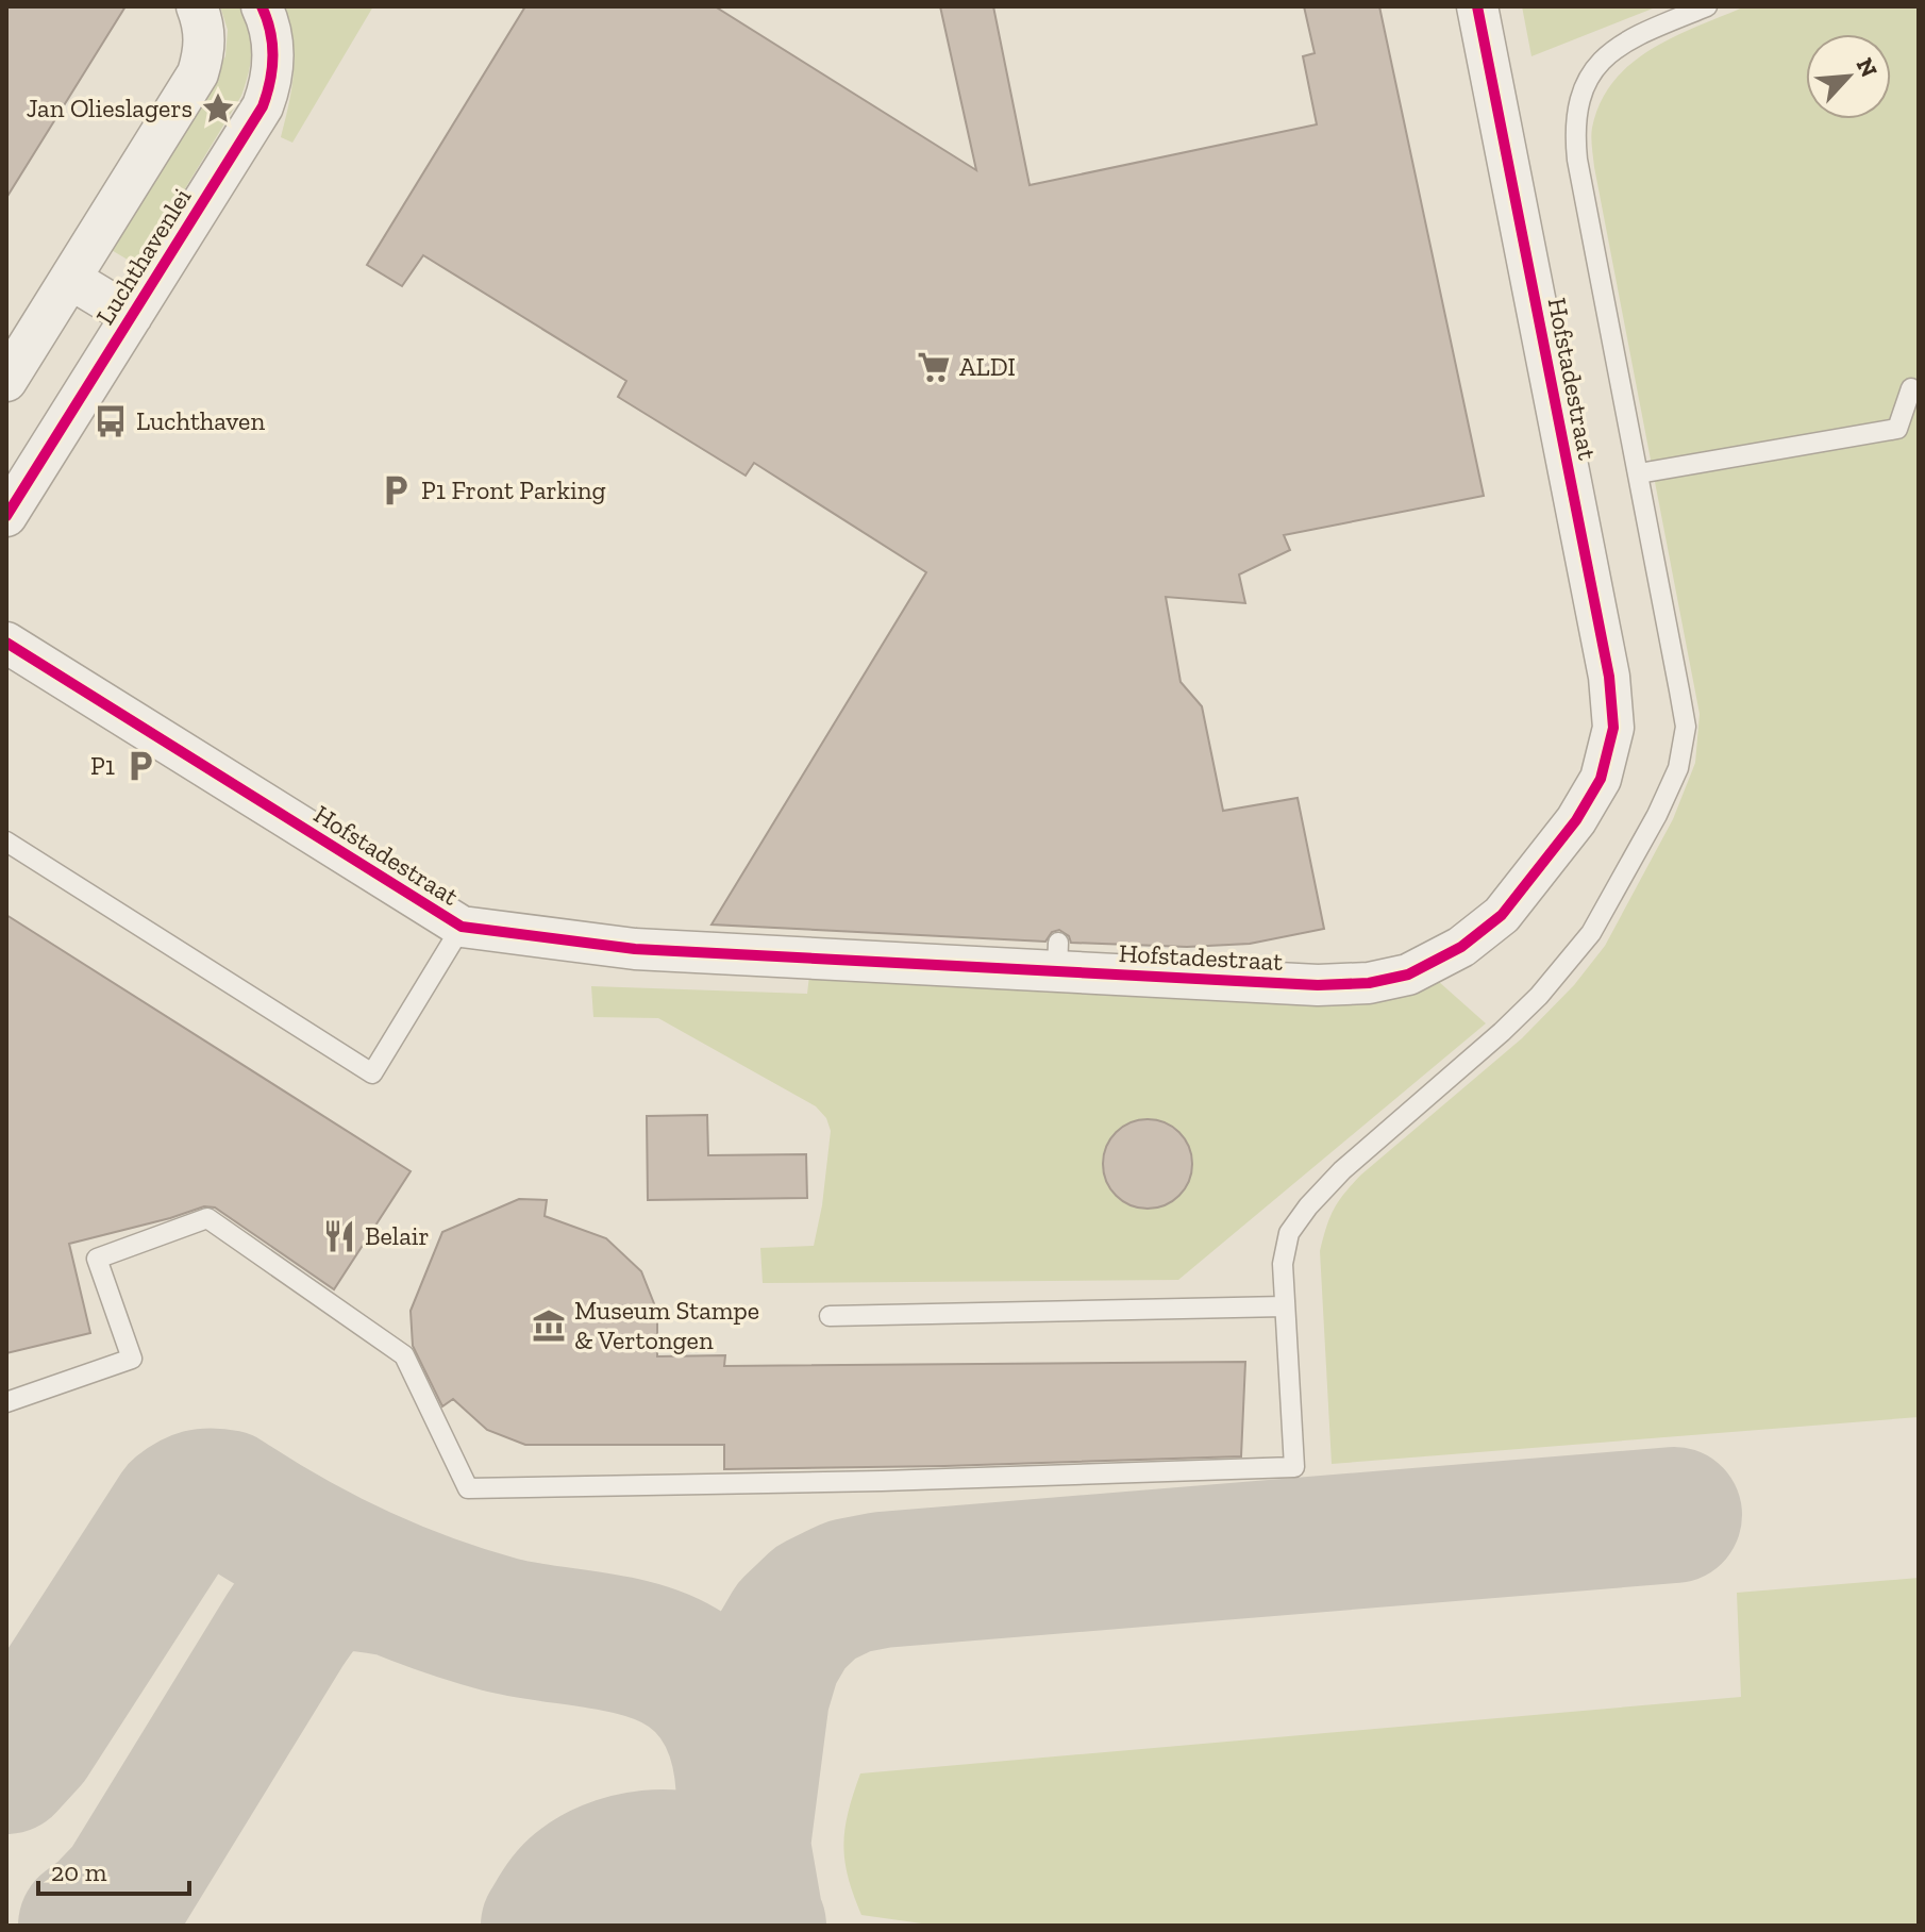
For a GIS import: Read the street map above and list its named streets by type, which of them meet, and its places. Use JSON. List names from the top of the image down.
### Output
{
  "streets": {
    "street": ["Luchthavenlei", "Hofstadestraat"]
  },
  "places": {
    "place": ["Jan Olieslagers"],
    "supermarket": ["ALDI"],
    "bus stop": ["Luchthaven"],
    "parking": ["P1 Front Parking", "P1"],
    "restaurant": ["Belair"],
    "museum": ["Museum Stampe & Vertongen"]
  },
  "scale_bar": "20 m",
  "north": "top right"
}
